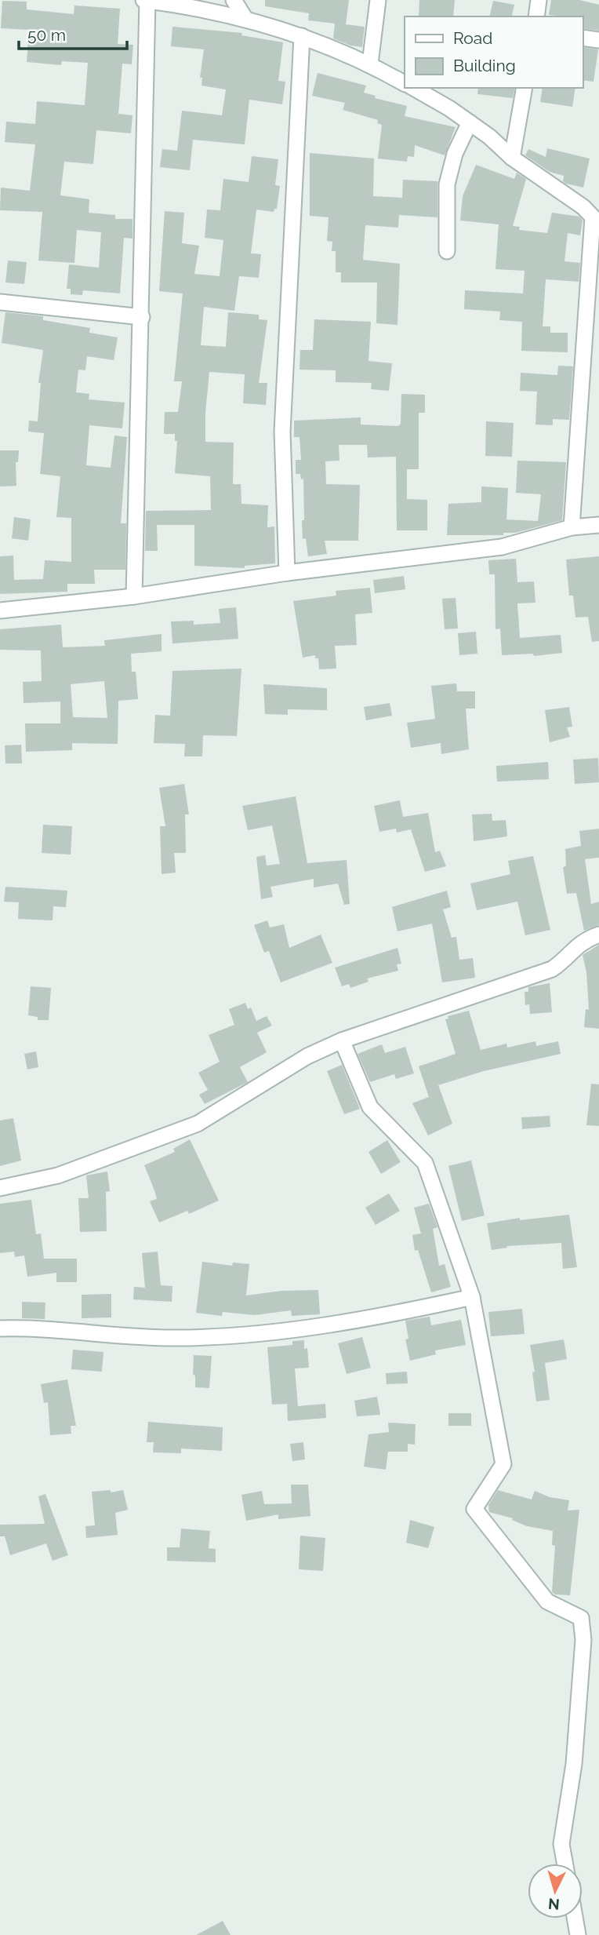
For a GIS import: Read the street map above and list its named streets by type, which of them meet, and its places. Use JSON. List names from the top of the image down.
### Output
{
  "legend": ["Road", "Building"],
  "scale_bar": "50 m",
  "north": "bottom"
}
